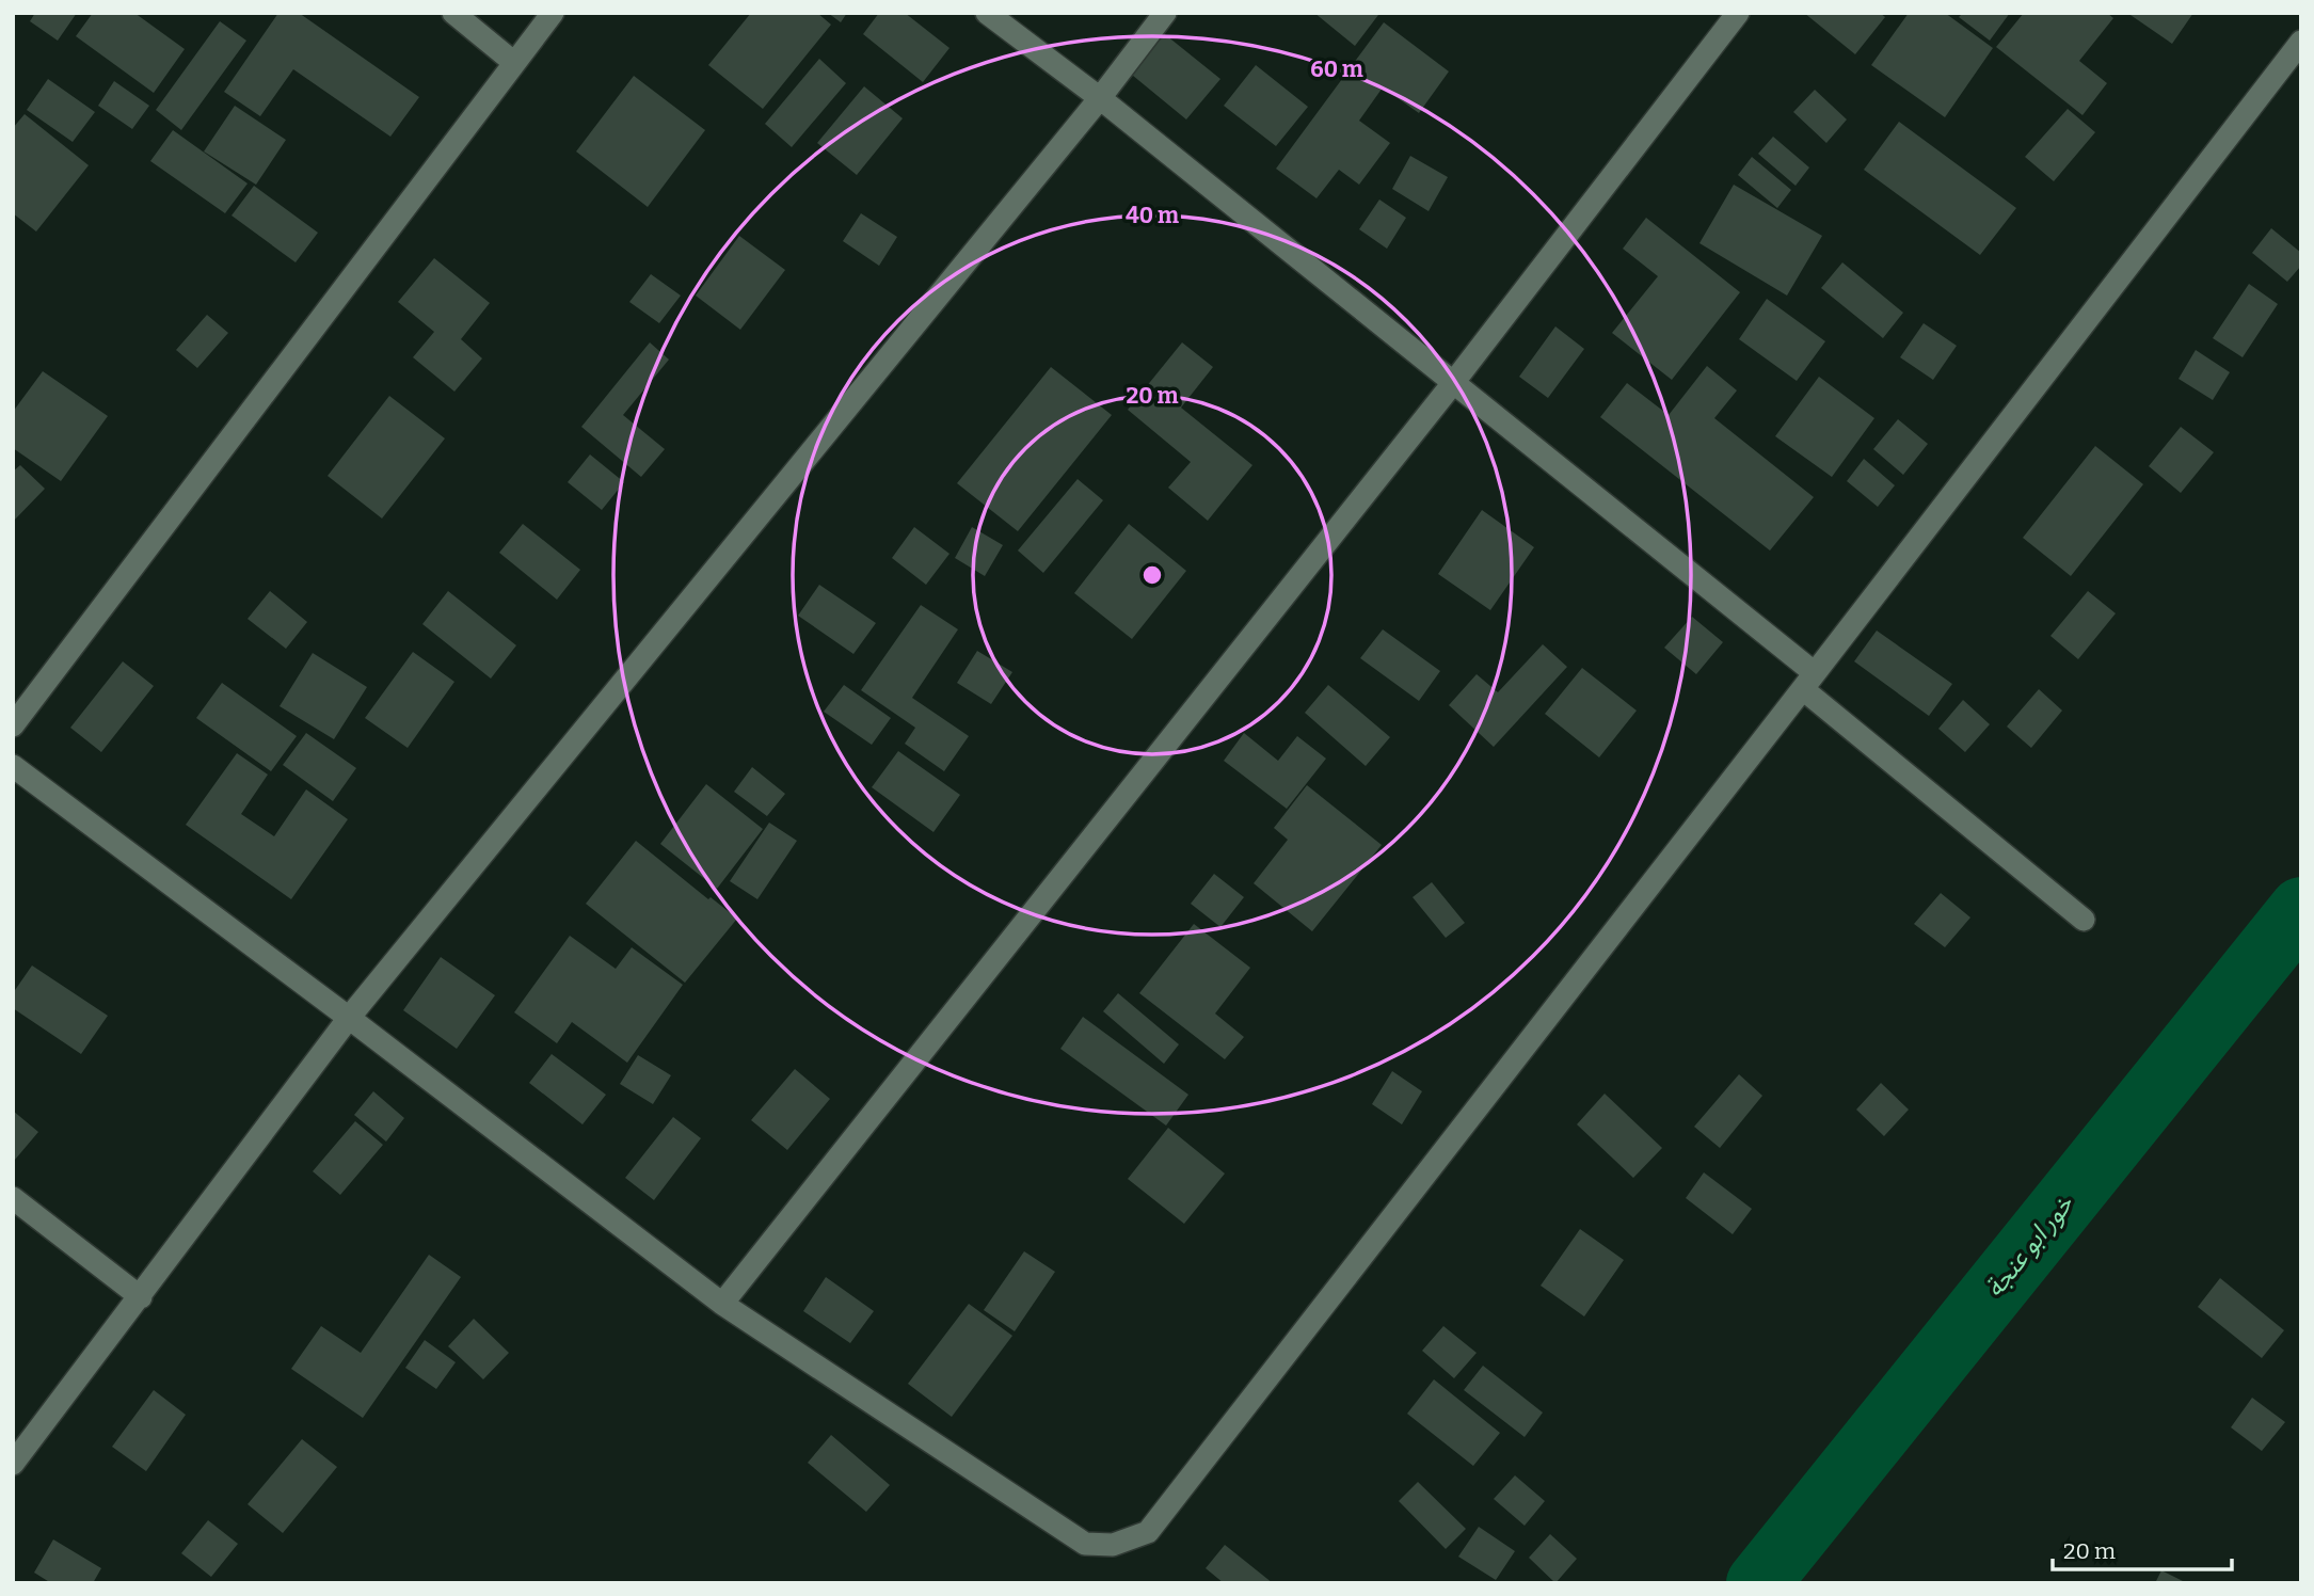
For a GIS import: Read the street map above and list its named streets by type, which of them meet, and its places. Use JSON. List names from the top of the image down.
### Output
{
  "water": ["خور ابو عنجة"],
  "scale_bar": "20 m",
  "rings": ["60 m", "40 m", "20 m"]
}
